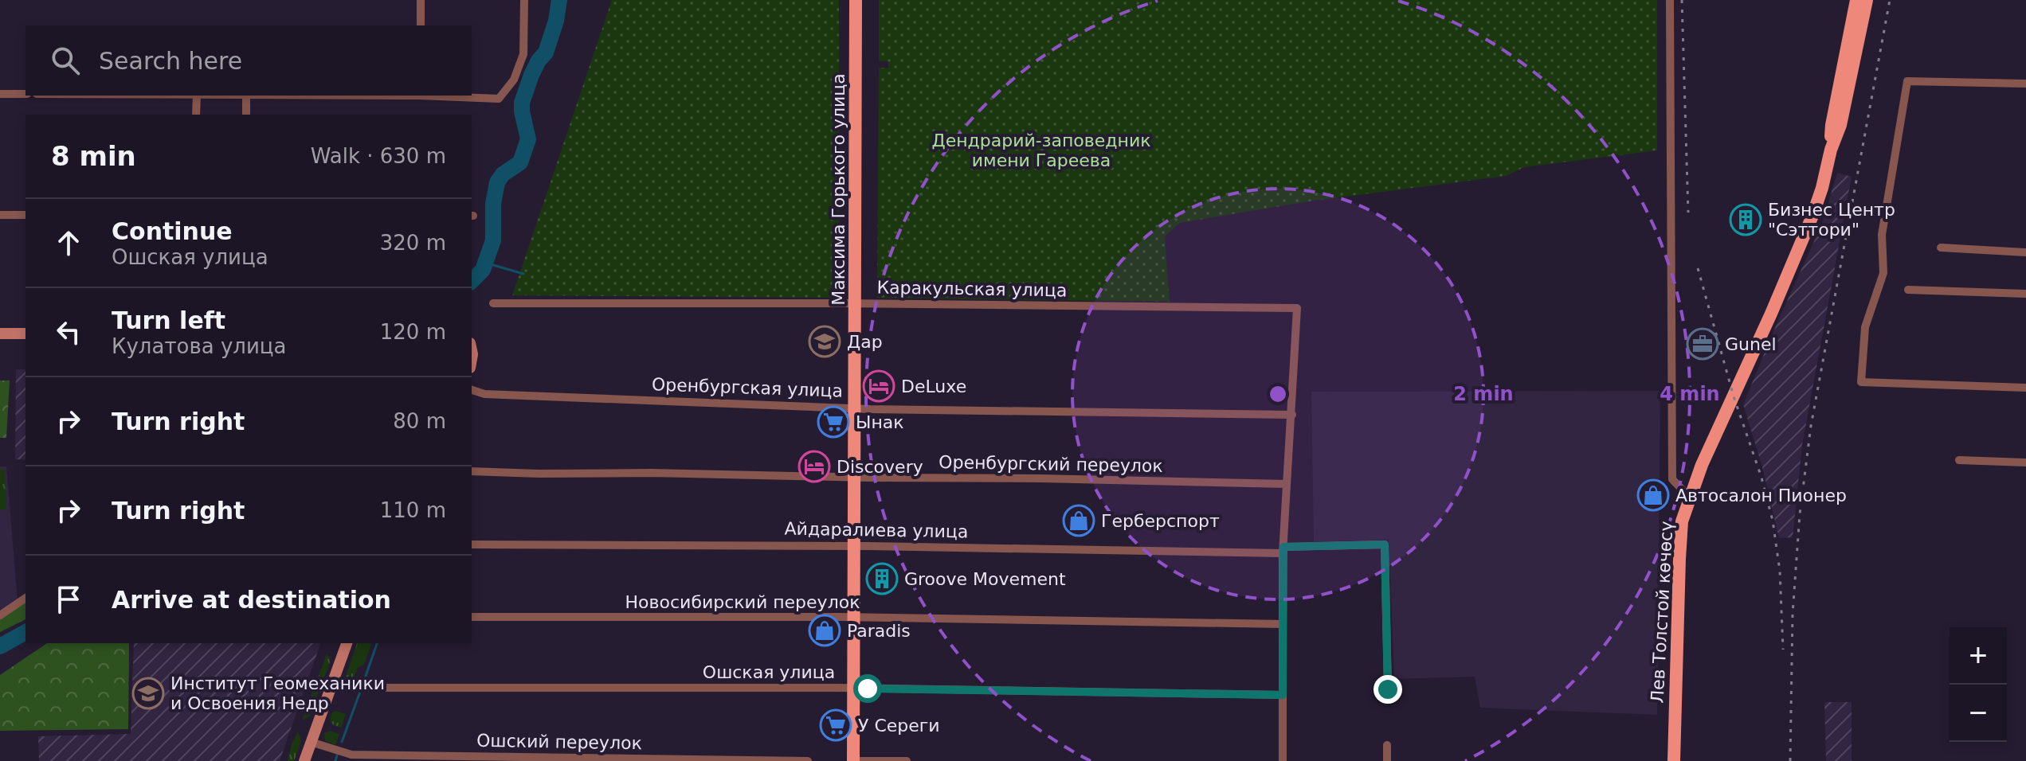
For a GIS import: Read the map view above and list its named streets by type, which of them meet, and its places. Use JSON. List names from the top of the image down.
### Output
{
  "streets": {
    "main road": ["Максима Горького улица", "Лев Толстой көчөсү"],
    "street": [
      "Каракульская улица",
      "Оренбургская улица",
      "Оренбургский переулок",
      "Айдаралиева улица",
      "Новосибирский переулок",
      "Ошская улица",
      "Ошский переулок"
    ]
  },
  "crossings": [
    ["Максима Горького улица", "Каракульская улица"],
    ["Максима Горького улица", "Оренбургская улица"],
    ["Максима Горького улица", "Оренбургский переулок"],
    ["Максима Горького улица", "Айдаралиева улица"],
    ["Максима Горького улица", "Новосибирский переулок"],
    ["Максима Горького улица", "Ошская улица"],
    ["Каракульская улица", "Оренбургская улица"]
  ],
  "parks": ["Дендрарий-заповедник имени Гареева"],
  "places": {
    "building": ["Бизнес Центр \"Сэттори\"", "Groove Movement"],
    "school or university": ["Дар", "Институт Геомеханики и Освоения Недр"],
    "office": ["Gunel"],
    "hotel": ["DeLuxe", "Discovery"],
    "supermarket": ["Ынак", "У Сереги"],
    "shop": ["Автосалон Пионер", "Герберспорт", "Paradis"]
  },
  "page": {
    "search": "Search here",
    "heading": ["8 min", "Walk · 630 m"],
    "list": [
      ["Continue", "Ошская улица", "320 m"],
      ["Turn left", "Кулатова улица", "120 m"],
      ["Turn right", "80 m"],
      ["Turn right", "110 m"],
      "Arrive at destination"
    ],
    "map_buttons": ["+", "−"]
  },
  "rings": ["2 min", "4 min"]
}
